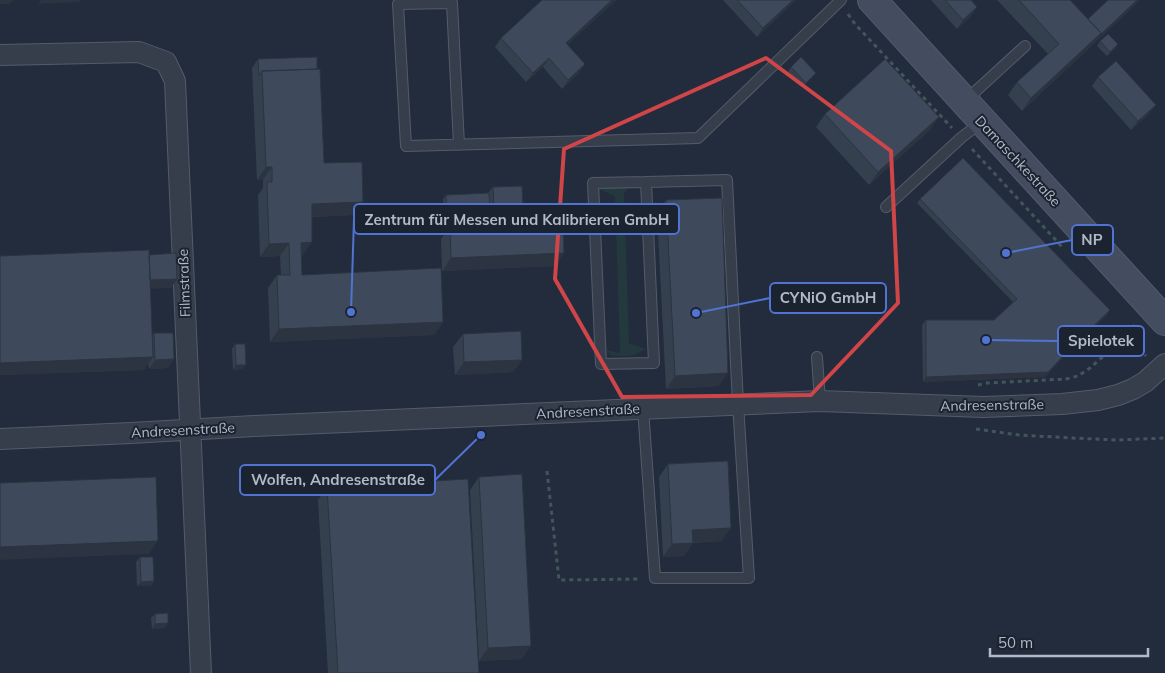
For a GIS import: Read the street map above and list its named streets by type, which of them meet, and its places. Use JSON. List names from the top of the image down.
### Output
{
  "streets": {
    "street": ["Damaschkestraße", "Filmstraße", "Andresenstraße"]
  },
  "crossings": [
    ["Filmstraße", "Andresenstraße"]
  ],
  "places": [
    "NP",
    "Zentrum für Messen und Kalibrieren GmbH",
    "CYNiO GmbH",
    "Spielotek",
    "Wolfen, Andresenstraße"
  ],
  "scale_bar": "50 m"
}
